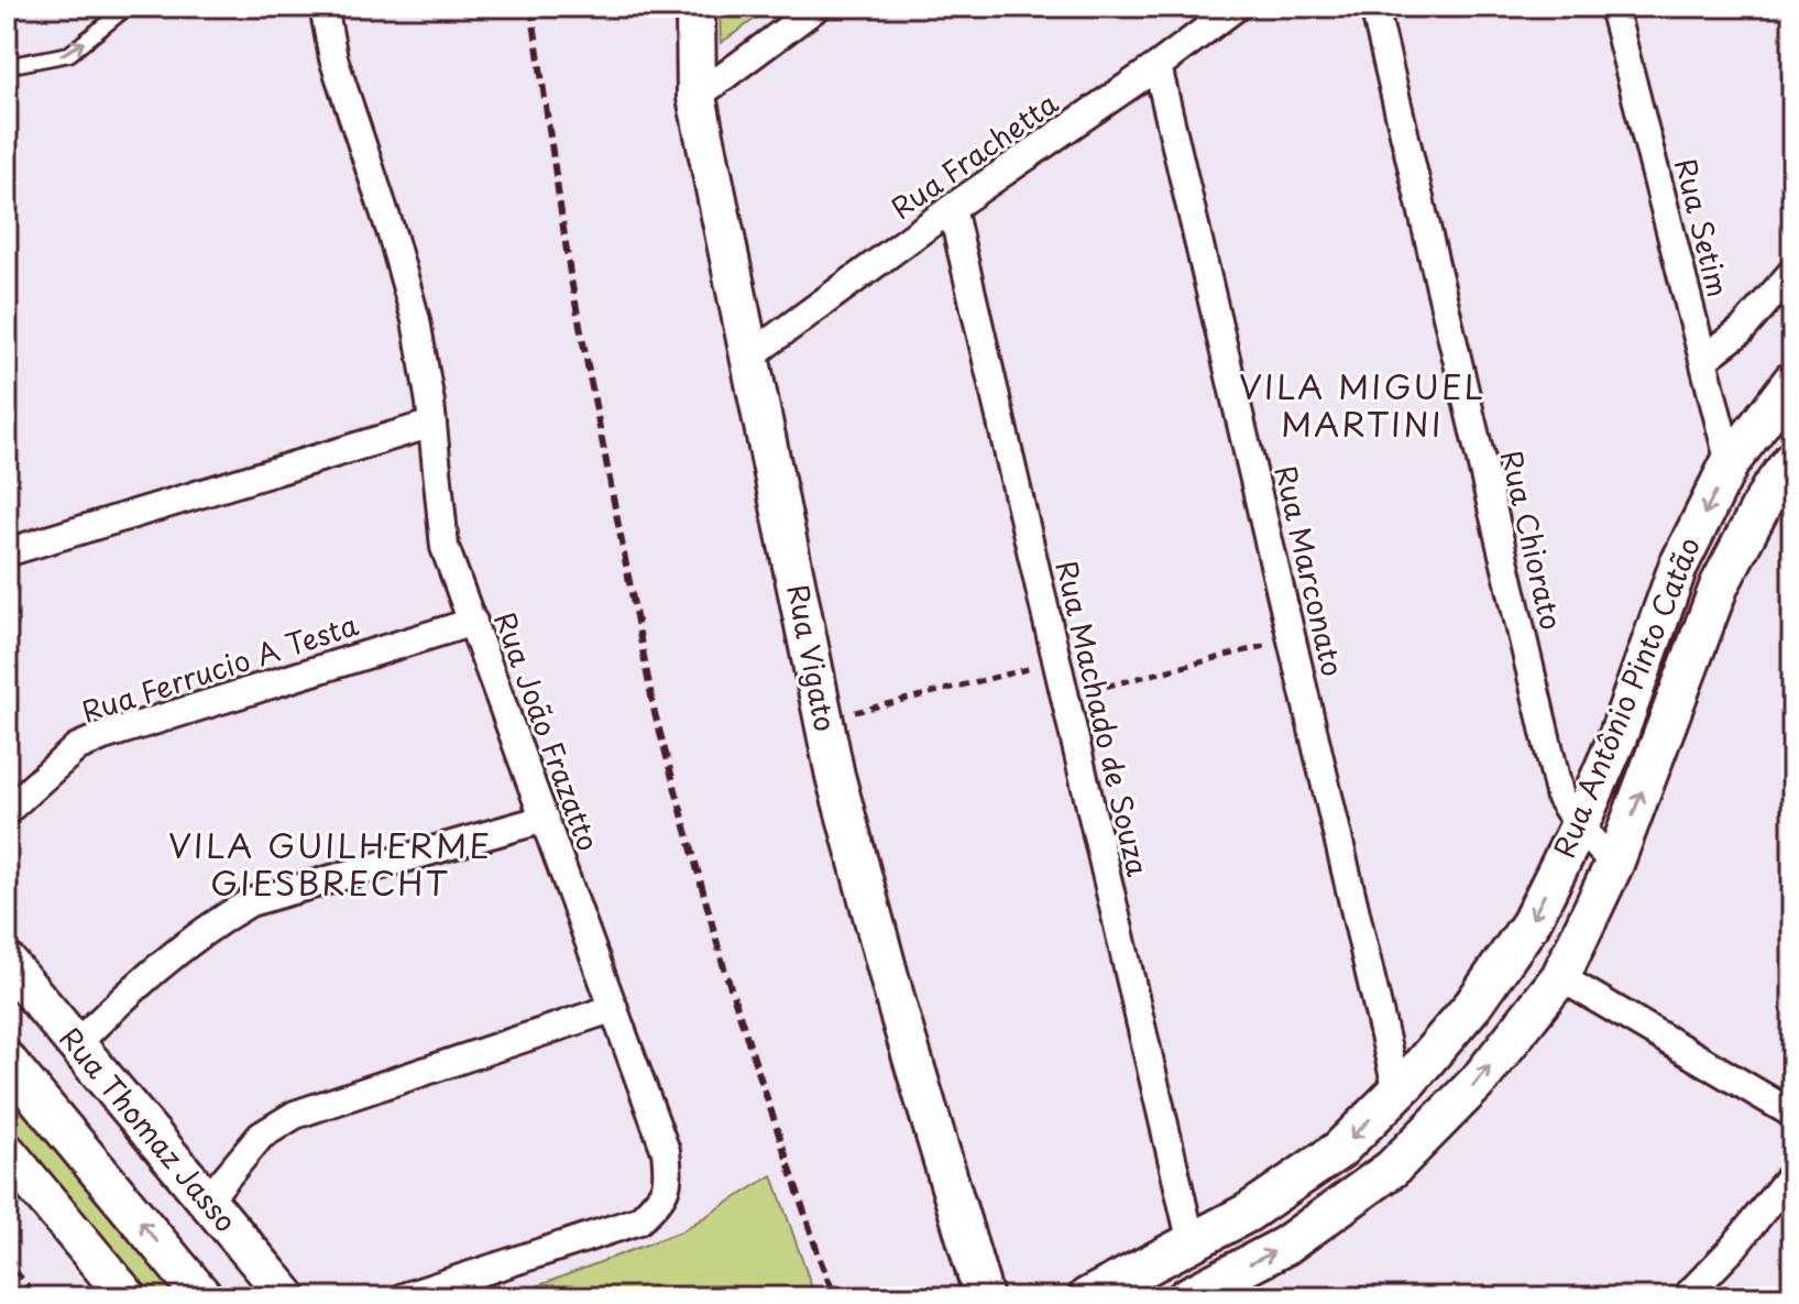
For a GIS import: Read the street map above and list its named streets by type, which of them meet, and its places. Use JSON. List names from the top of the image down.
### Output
{
  "streets": {
    "main road": ["Rua Vigato", "Rua Antônio Pinto Catão", "Rua Thomaz Jasso"],
    "street": [
      "Rua Frachetta",
      "Rua Setim",
      "Rua Chiorato",
      "Rua Marconato",
      "Rua Ferrucio A Testa",
      "Rua Machado de Souza",
      "Rua João Frazatto"
    ]
  },
  "crossings": [
    ["Rua Frachetta", "Rua Marconato"],
    ["Rua Frachetta", "Rua Vigato"],
    ["Rua Frachetta", "Rua Machado de Souza"],
    ["Rua Setim", "Rua Antônio Pinto Catão"],
    ["Rua Chiorato", "Rua Antônio Pinto Catão"],
    ["Rua Marconato", "Rua Antônio Pinto Catão"],
    ["Rua Ferrucio A Testa", "Rua João Frazatto"],
    ["Rua Antônio Pinto Catão", "Rua Machado de Souza"]
  ],
  "districts": ["VILA MIGUEL MARTINI", "VILA GUILHERME GIESBRECHT"]
}
